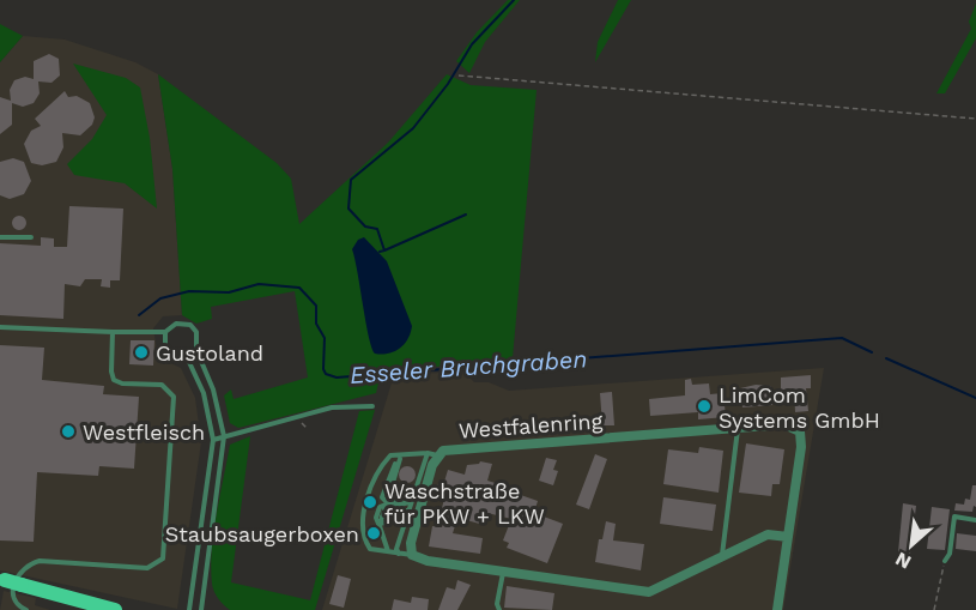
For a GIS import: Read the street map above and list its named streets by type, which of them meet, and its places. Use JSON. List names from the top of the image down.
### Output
{
  "streets": {
    "street": ["Westfalenring"]
  },
  "water": ["Esseler Bruchgraben"],
  "places": [
    "Gustoland",
    "LimCom Systems GmbH",
    "Westfleisch",
    "Waschstraße für PKW + LKW",
    "Staubsaugerboxen"
  ],
  "north": "bottom left"
}
